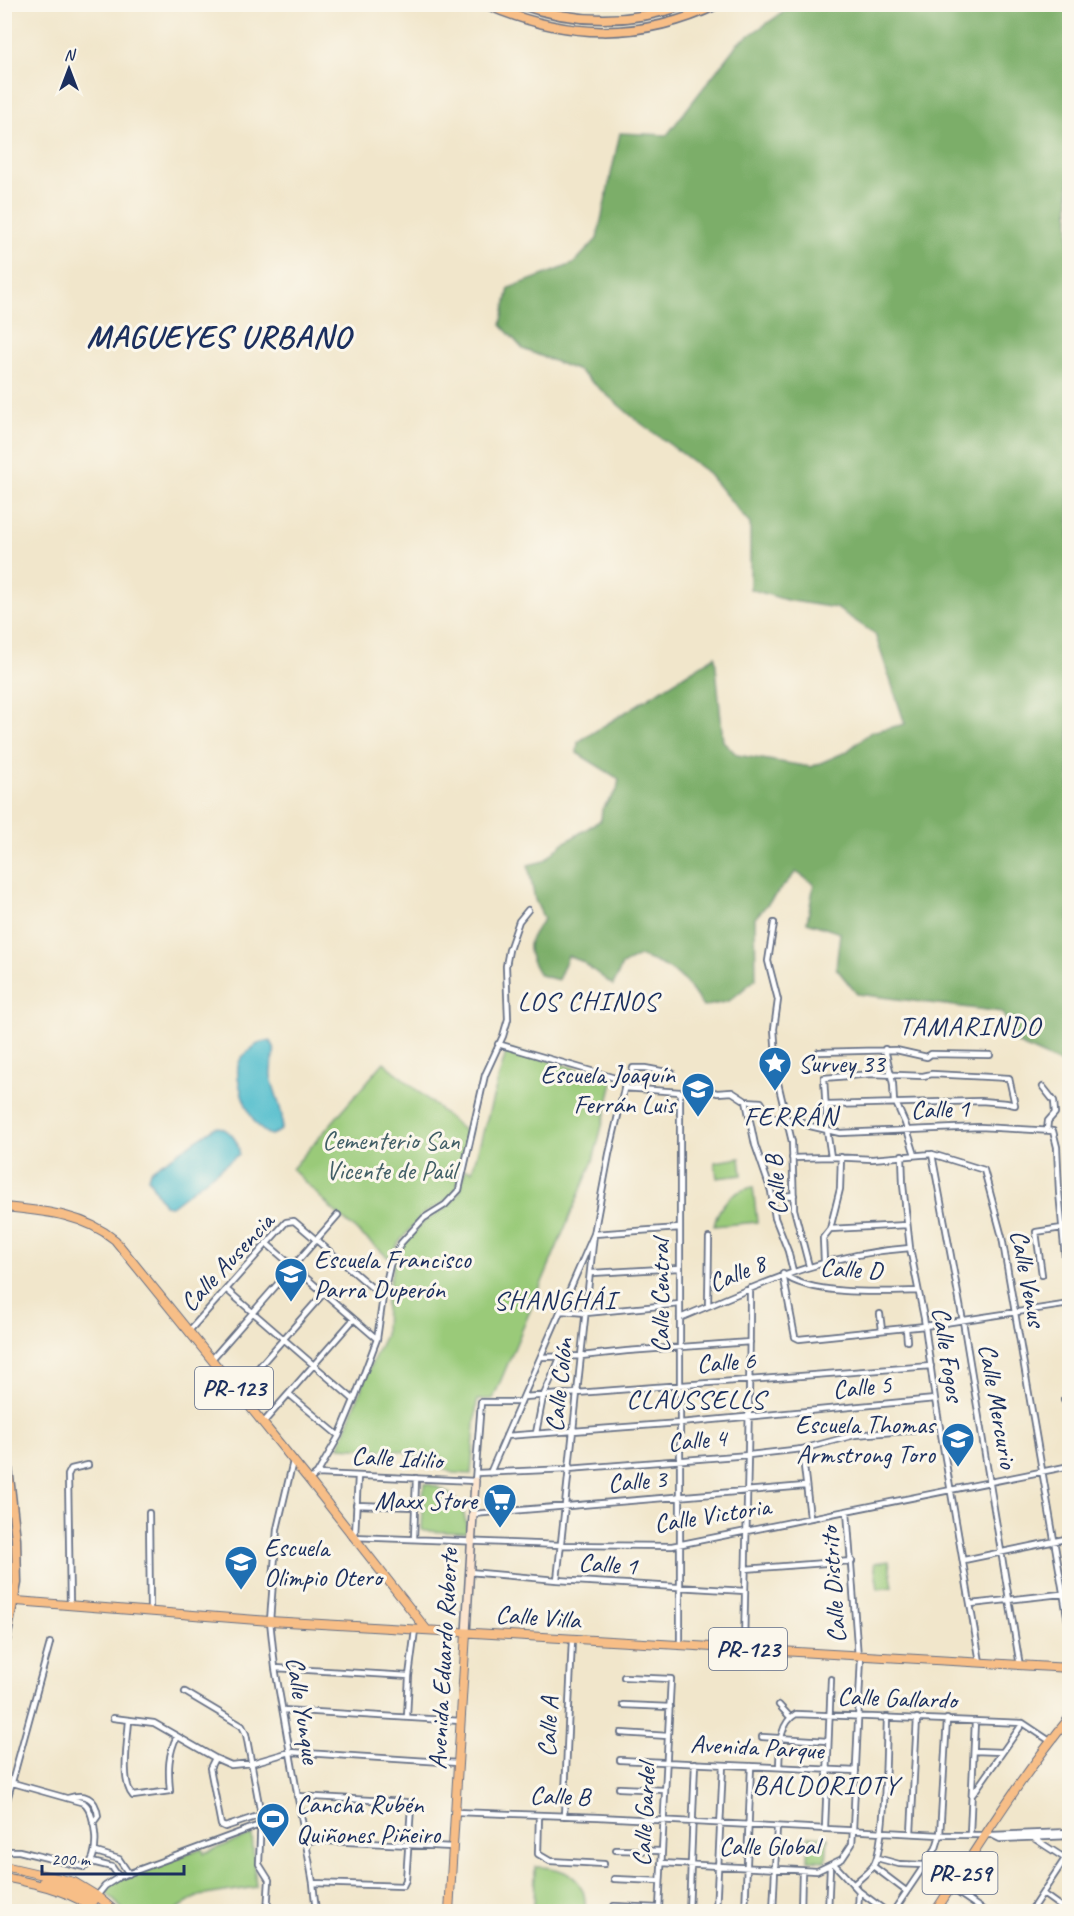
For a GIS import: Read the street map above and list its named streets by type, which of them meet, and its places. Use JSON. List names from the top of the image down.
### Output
{
  "streets": {
    "main road": [
      "PR-123",
      "Calle Villa",
      "Avenida Eduardo Ruberte",
      "PR-259"
    ],
    "street": [
      "Calle 1",
      "Calle B",
      "Calle Ausencia",
      "Calle D",
      "Calle 8",
      "Calle Venus",
      "Calle Central",
      "Calle Fogos",
      "Calle 6",
      "Calle Colón",
      "Calle 5",
      "Calle Mercurio",
      "Calle 4",
      "Calle Idilio",
      "Calle 3",
      "Calle Victoria",
      "Calle Distrito",
      "Calle Gallardo",
      "Calle Yunque",
      "Calle A",
      "Avenida Parque",
      "Calle Gardel",
      "Calle Global"
    ]
  },
  "crossings": [
    ["Calle 1", "Calle B"],
    ["Calle 1", "Calle Central"],
    ["Calle 1", "Calle Colón"],
    ["Calle 1", "Avenida Eduardo Ruberte"],
    ["Calle B", "Calle 8"],
    ["Calle B", "Calle Distrito"],
    ["Calle B", "Avenida Eduardo Ruberte"],
    ["Calle B", "Calle A"],
    ["Calle B", "Calle Gardel"],
    ["Calle B", "Calle Global"],
    ["Calle B", "PR-259"],
    ["Calle Ausencia", "PR-123"],
    ["Calle D", "Calle 8"],
    ["Calle D", "Calle Fogos"],
    ["Calle 8", "Calle Central"],
    ["Calle 8", "Calle Colón"],
    ["Calle Venus", "Calle Mercurio"],
    ["Calle Venus", "Calle Victoria"],
    ["Calle Central", "Calle 6"],
    ["Calle Central", "Calle 5"],
    ["Calle Central", "Calle 4"],
    ["Calle Central", "Calle 3"],
    ["Calle Central", "Calle Victoria"],
    ["Calle Central", "Calle Villa"],
    ["Calle Fogos", "Calle 6"],
    ["Calle Fogos", "Calle 5"],
    ["Calle Fogos", "Calle Victoria"],
    ["Calle Fogos", "Calle Villa"],
    ["Calle 6", "Calle Colón"],
    ["Calle 6", "Calle 4"],
    ["Calle 6", "Calle Idilio"],
    ["Calle 6", "Avenida Eduardo Ruberte"],
    ["Calle Colón", "Calle 5"],
    ["Calle Colón", "Calle 4"],
    ["Calle Colón", "Calle 3"],
    ["Calle Colón", "Calle Victoria"],
    ["PR-123", "Calle Victoria"],
    ["PR-123", "Calle Villa"],
    ["PR-123", "Calle Yunque"],
    ["Calle Mercurio", "Calle Victoria"],
    ["Calle Mercurio", "Calle Villa"],
    ["Calle 4", "Calle Idilio"],
    ["Calle 4", "Avenida Eduardo Ruberte"],
    ["Calle Idilio", "Avenida Eduardo Ruberte"],
    ["Calle 3", "Avenida Eduardo Ruberte"],
    ["Calle Victoria", "Calle Distrito"],
    ["Calle Victoria", "Avenida Eduardo Ruberte"],
    ["Calle Distrito", "Calle Villa"],
    ["Calle Distrito", "Calle Gallardo"],
    ["Calle Distrito", "Avenida Parque"],
    ["Calle Distrito", "Calle Global"],
    ["Calle Villa", "Avenida Eduardo Ruberte"],
    ["Calle Villa", "Calle Yunque"],
    ["Calle Villa", "Calle A"],
    ["Avenida Parque", "Calle Gardel"],
    ["Calle Gardel", "Calle Global"]
  ],
  "districts": [
    "MAGUEYES URBANO",
    "LOS CHINOS",
    "TAMARINDO",
    "FERRÁN",
    "SHANGHÁI",
    "CLAUSSELLS",
    "BALDORIOTY"
  ],
  "parks": ["Cementerio San Vicente de Paúl"],
  "places": {
    "place": ["Survey 33"],
    "school or university": [
      "Escuela Joaquín Ferrán Luis",
      "Escuela Francisco Parra Duperón",
      "Escuela Thomas Armstrong Toro",
      "Escuela Olimpio Otero"
    ],
    "supermarket": ["Maxx Store"],
    "sports": ["Cancha Rubén Quiñones Piñeiro"]
  },
  "scale_bar": "200 m",
  "north": "top"
}
